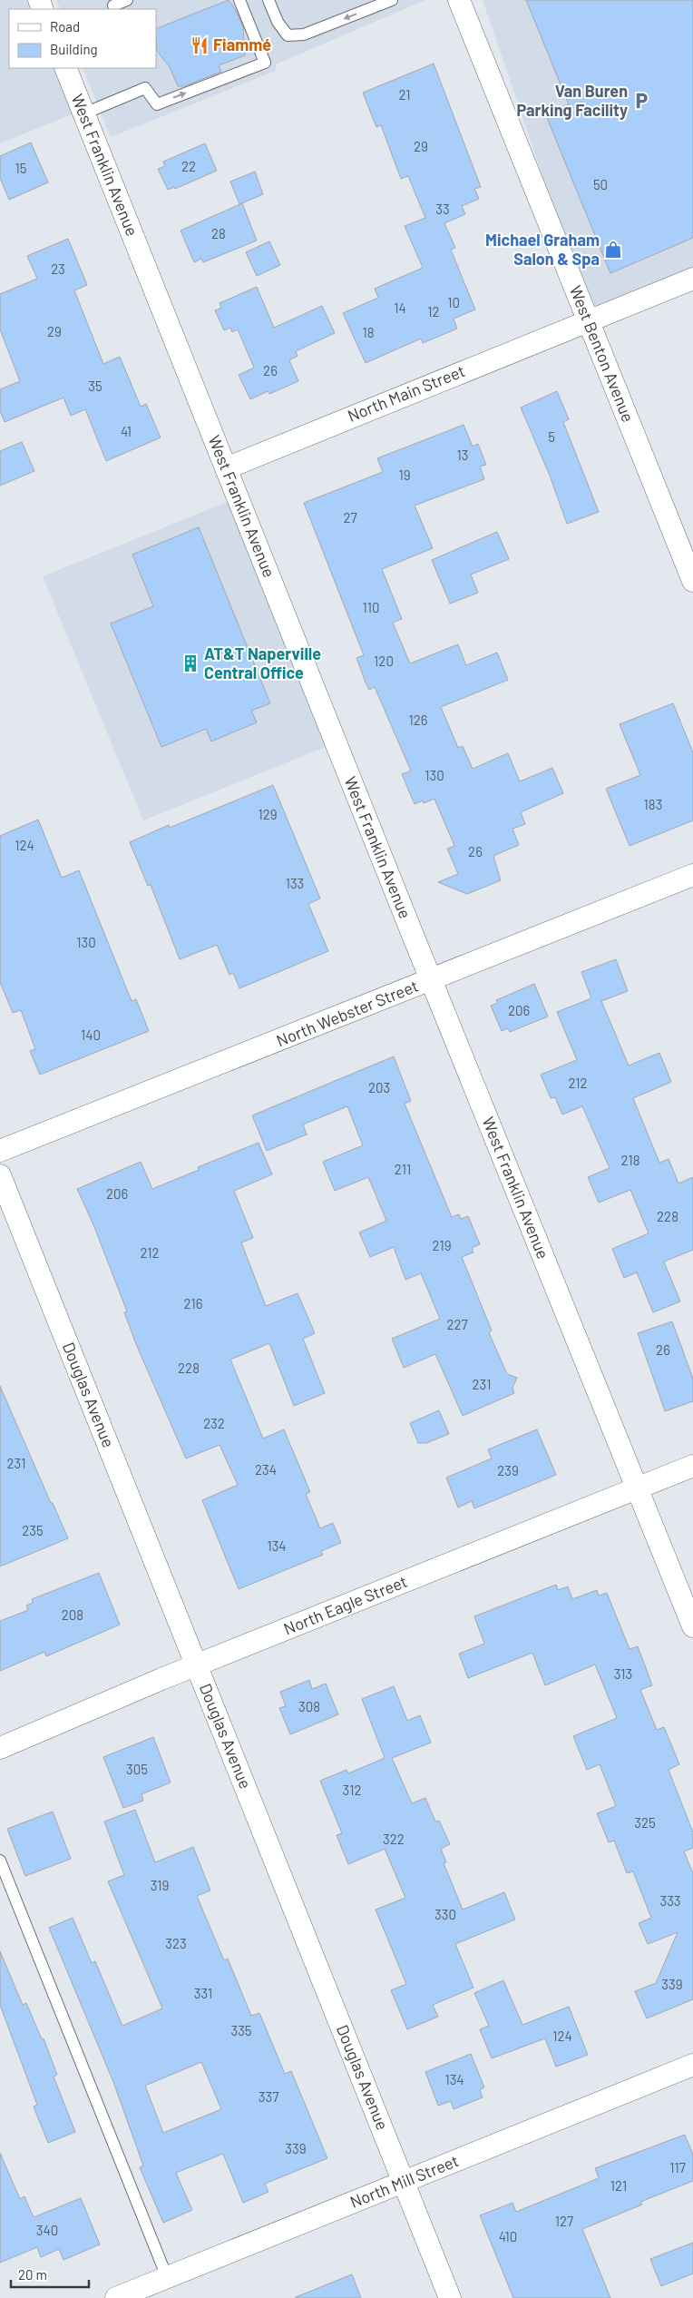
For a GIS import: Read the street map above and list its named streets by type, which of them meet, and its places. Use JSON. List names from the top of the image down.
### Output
{
  "streets": {
    "street": [
      "West Franklin Avenue",
      "West Benton Avenue",
      "North Main Street",
      "North Webster Street",
      "Douglas Avenue",
      "North Eagle Street",
      "North Mill Street"
    ]
  },
  "crossings": [
    ["West Franklin Avenue", "North Main Street"],
    ["West Franklin Avenue", "North Webster Street"],
    ["West Franklin Avenue", "North Eagle Street"],
    ["West Benton Avenue", "North Main Street"],
    ["Douglas Avenue", "North Eagle Street"],
    ["Douglas Avenue", "North Mill Street"]
  ],
  "places": {
    "restaurant": ["Fiammé"],
    "parking": ["Van Buren Parking Facility"],
    "shop": ["Michael Graham Salon & Spa"],
    "building": ["AT&T Naperville Central Office"]
  },
  "house_numbers": [
    "21",
    "29",
    "22",
    "15",
    "50",
    "33",
    "28",
    "23",
    "10",
    "14",
    "12",
    "29",
    "18",
    "26",
    "35",
    "41",
    "5",
    "13",
    "19",
    "27",
    "110",
    "120",
    "126",
    "130",
    "183",
    "129",
    "124",
    "26",
    "133",
    "130",
    "206",
    "140",
    "212",
    "203",
    "218",
    "211",
    "206",
    "228",
    "219",
    "212",
    "216",
    "227",
    "26",
    "228",
    "231",
    "232",
    "231",
    "234",
    "239",
    "235",
    "134",
    "208",
    "313",
    "308",
    "305",
    "312",
    "325",
    "322",
    "319",
    "333",
    "330",
    "323",
    "339",
    "331",
    "335",
    "124",
    "134",
    "337",
    "339",
    "117",
    "121",
    "127",
    "340",
    "410"
  ],
  "legend": ["Road", "Building"],
  "scale_bar": "20 m"
}
